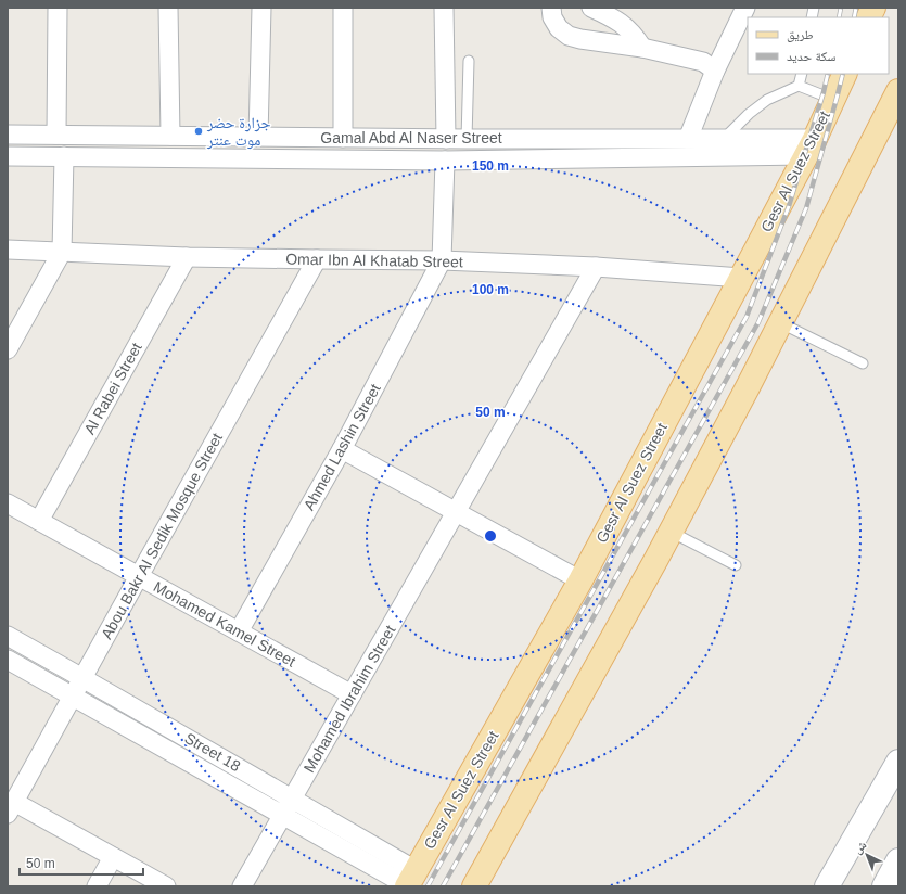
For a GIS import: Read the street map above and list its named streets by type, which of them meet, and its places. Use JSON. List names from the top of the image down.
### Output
{
  "streets": {
    "main road": ["Gesr Al Suez Street"],
    "street": [
      "Gamal Abd Al Naser Street",
      "Omar Ibn Al Khatab Street",
      "Al Rabei Street",
      "Ahmed Lashin Street",
      "Abou Bakr Al Sedik Mosque Street",
      "Mohamed Kamel Street",
      "Mohamed Ibrahim Street",
      "Street 18"
    ]
  },
  "crossings": [
    ["Gamal Abd Al Naser Street", "Gesr Al Suez Street"],
    ["Gesr Al Suez Street", "Omar Ibn Al Khatab Street"],
    ["Gesr Al Suez Street", "Street 18"],
    ["Omar Ibn Al Khatab Street", "Al Rabei Street"],
    ["Omar Ibn Al Khatab Street", "Ahmed Lashin Street"],
    ["Omar Ibn Al Khatab Street", "Abou Bakr Al Sedik Mosque Street"],
    ["Omar Ibn Al Khatab Street", "Mohamed Ibrahim Street"],
    ["Al Rabei Street", "Mohamed Kamel Street"],
    ["Ahmed Lashin Street", "Mohamed Kamel Street"],
    ["Abou Bakr Al Sedik Mosque Street", "Mohamed Kamel Street"],
    ["Abou Bakr Al Sedik Mosque Street", "Street 18"],
    ["Mohamed Kamel Street", "Mohamed Ibrahim Street"],
    ["Mohamed Ibrahim Street", "Street 18"]
  ],
  "places": ["جزارة حضر موت عنتر"],
  "legend": ["طريق", "سكة حديد"],
  "scale_bar": "50 m",
  "north": "top left",
  "rings": ["150 m", "100 m", "50 m"]
}
